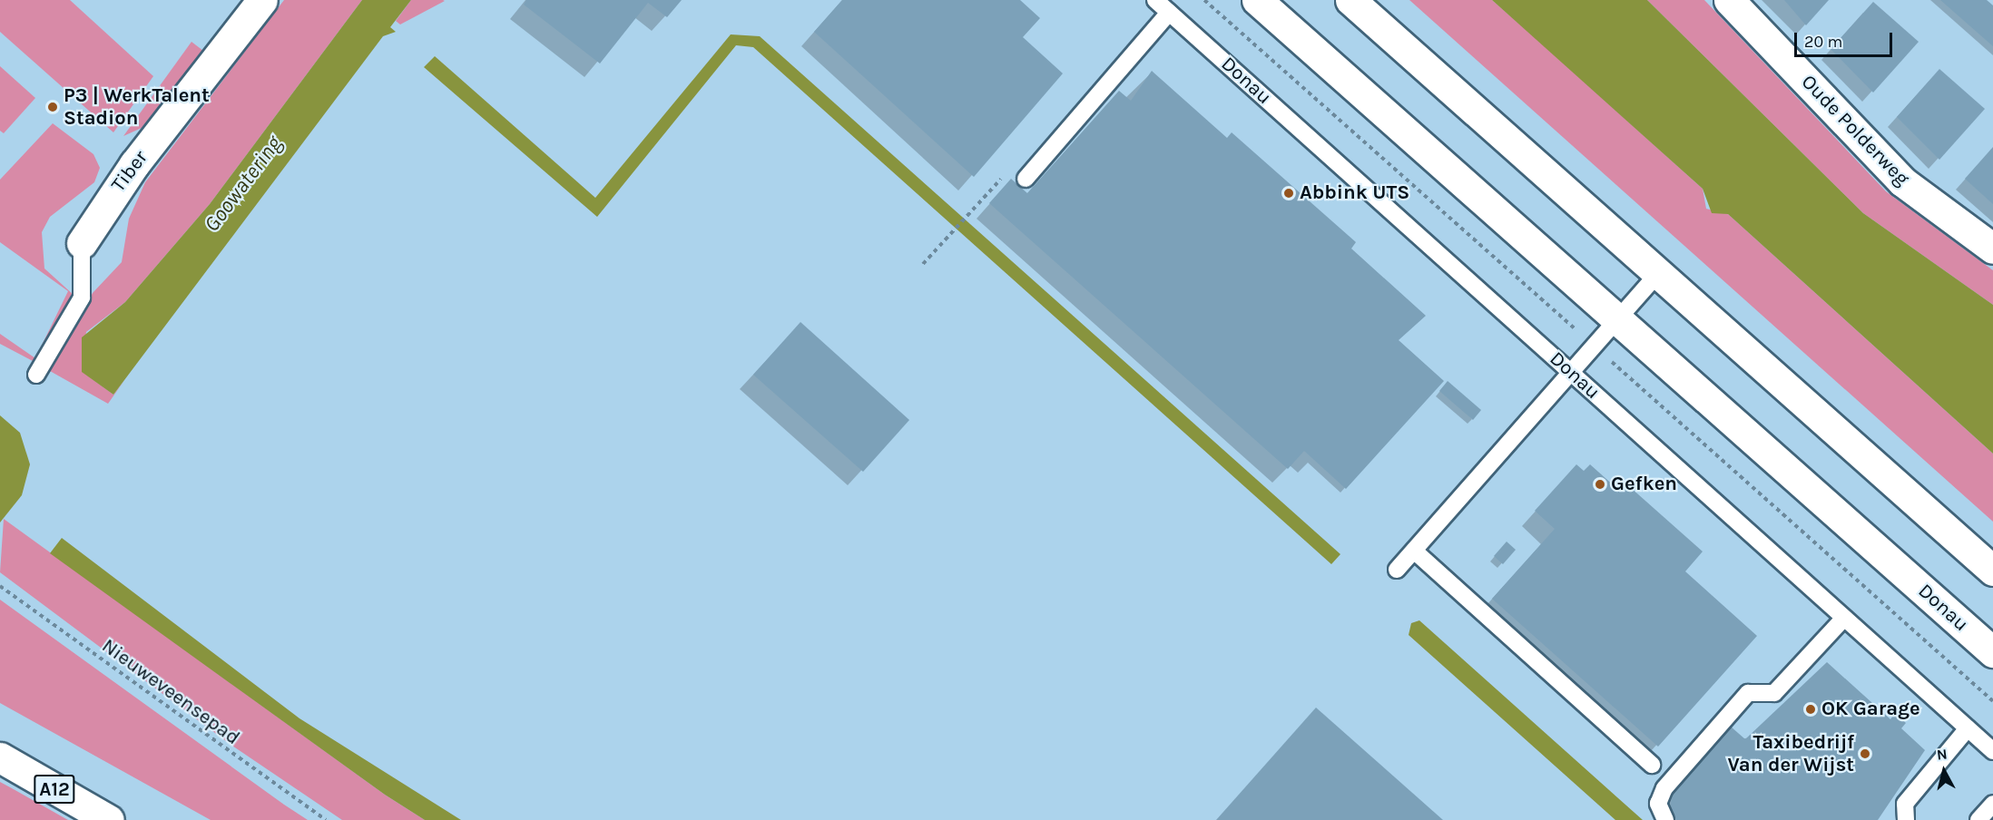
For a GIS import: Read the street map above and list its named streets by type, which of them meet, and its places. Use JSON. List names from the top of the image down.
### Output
{
  "streets": {
    "main road": [
      "Donau",
      "Oude Polderweg",
      "Tiber",
      "A12"
    ],
    "path": ["Nieuweveensepad"]
  },
  "water": ["Goowatering"],
  "places": [
    "P3 | WerkTalent Stadion",
    "Abbink UTS",
    "Gefken",
    "OK Garage",
    "Taxibedrijf Van der Wijst"
  ],
  "scale_bar": "20 m",
  "north": "top"
}
